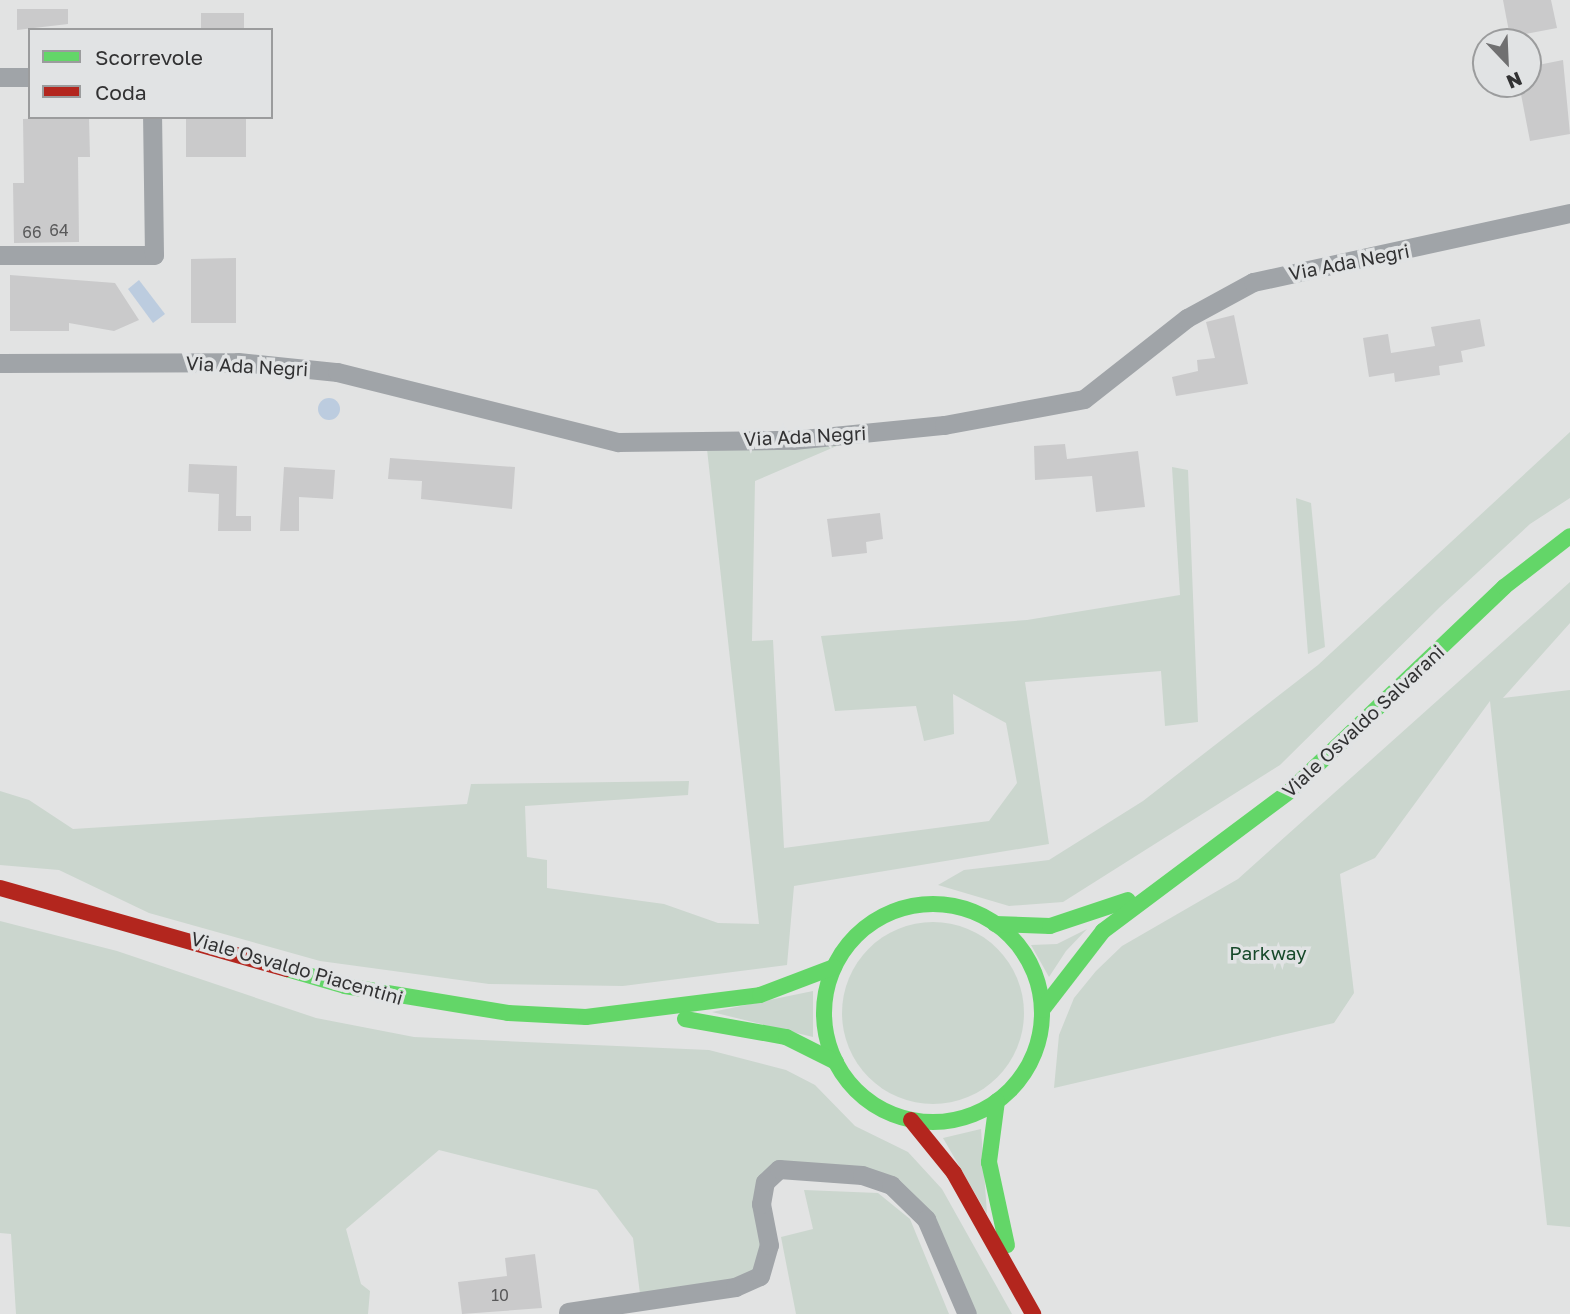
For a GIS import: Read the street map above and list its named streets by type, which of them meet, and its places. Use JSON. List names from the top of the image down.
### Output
{
  "streets": {
    "main road": ["Viale Osvaldo Salvarani", "Viale Osvaldo Piacentini"],
    "street": ["Via Ada Negri"]
  },
  "crossings": [
    ["Viale Osvaldo Salvarani", "Viale Osvaldo Piacentini"]
  ],
  "parks": ["Parkway"],
  "house_numbers": ["64", "66", "10"],
  "legend": ["Scorrevole", "Coda"],
  "north": "bottom right"
}
